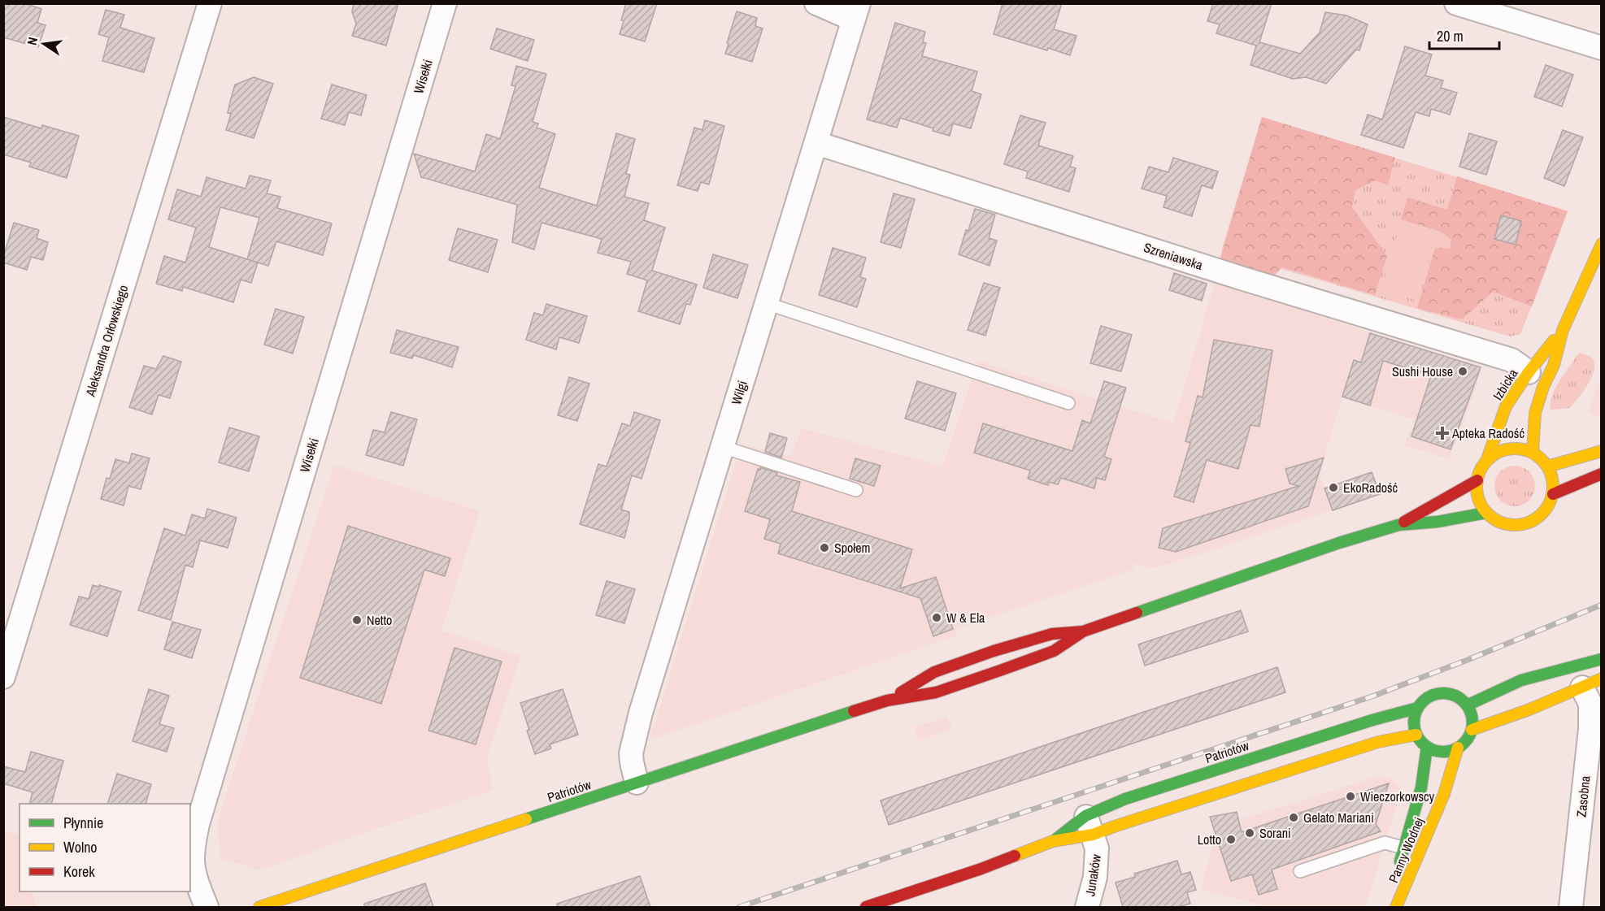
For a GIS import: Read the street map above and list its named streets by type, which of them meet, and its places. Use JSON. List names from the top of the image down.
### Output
{
  "streets": {
    "main road": ["Izbicka", "Patriotów", "Panny Wodnej"],
    "street": [
      "Wisełki",
      "Szreniawska",
      "Aleksandra Orłowskiego",
      "Wilgi",
      "Zasobna",
      "Junaków"
    ]
  },
  "crossings": [
    ["Szreniawska", "Izbicka"],
    ["Szreniawska", "Wilgi"],
    ["Izbicka", "Patriotów"],
    ["Wilgi", "Patriotów"],
    ["Patriotów", "Panny Wodnej"],
    ["Patriotów", "Junaków"]
  ],
  "places": {
    "other": [
      "Sushi House",
      "EkoRadość",
      "Społem",
      "W & Ela",
      "Netto",
      "Wieczorkowscy",
      "Gelato Mariani",
      "Sorani",
      "Lotto"
    ],
    "health": ["Apteka Radość"]
  },
  "legend": ["Płynnie", "Wolno", "Korek"],
  "scale_bar": "20 m",
  "north": "left"
}
